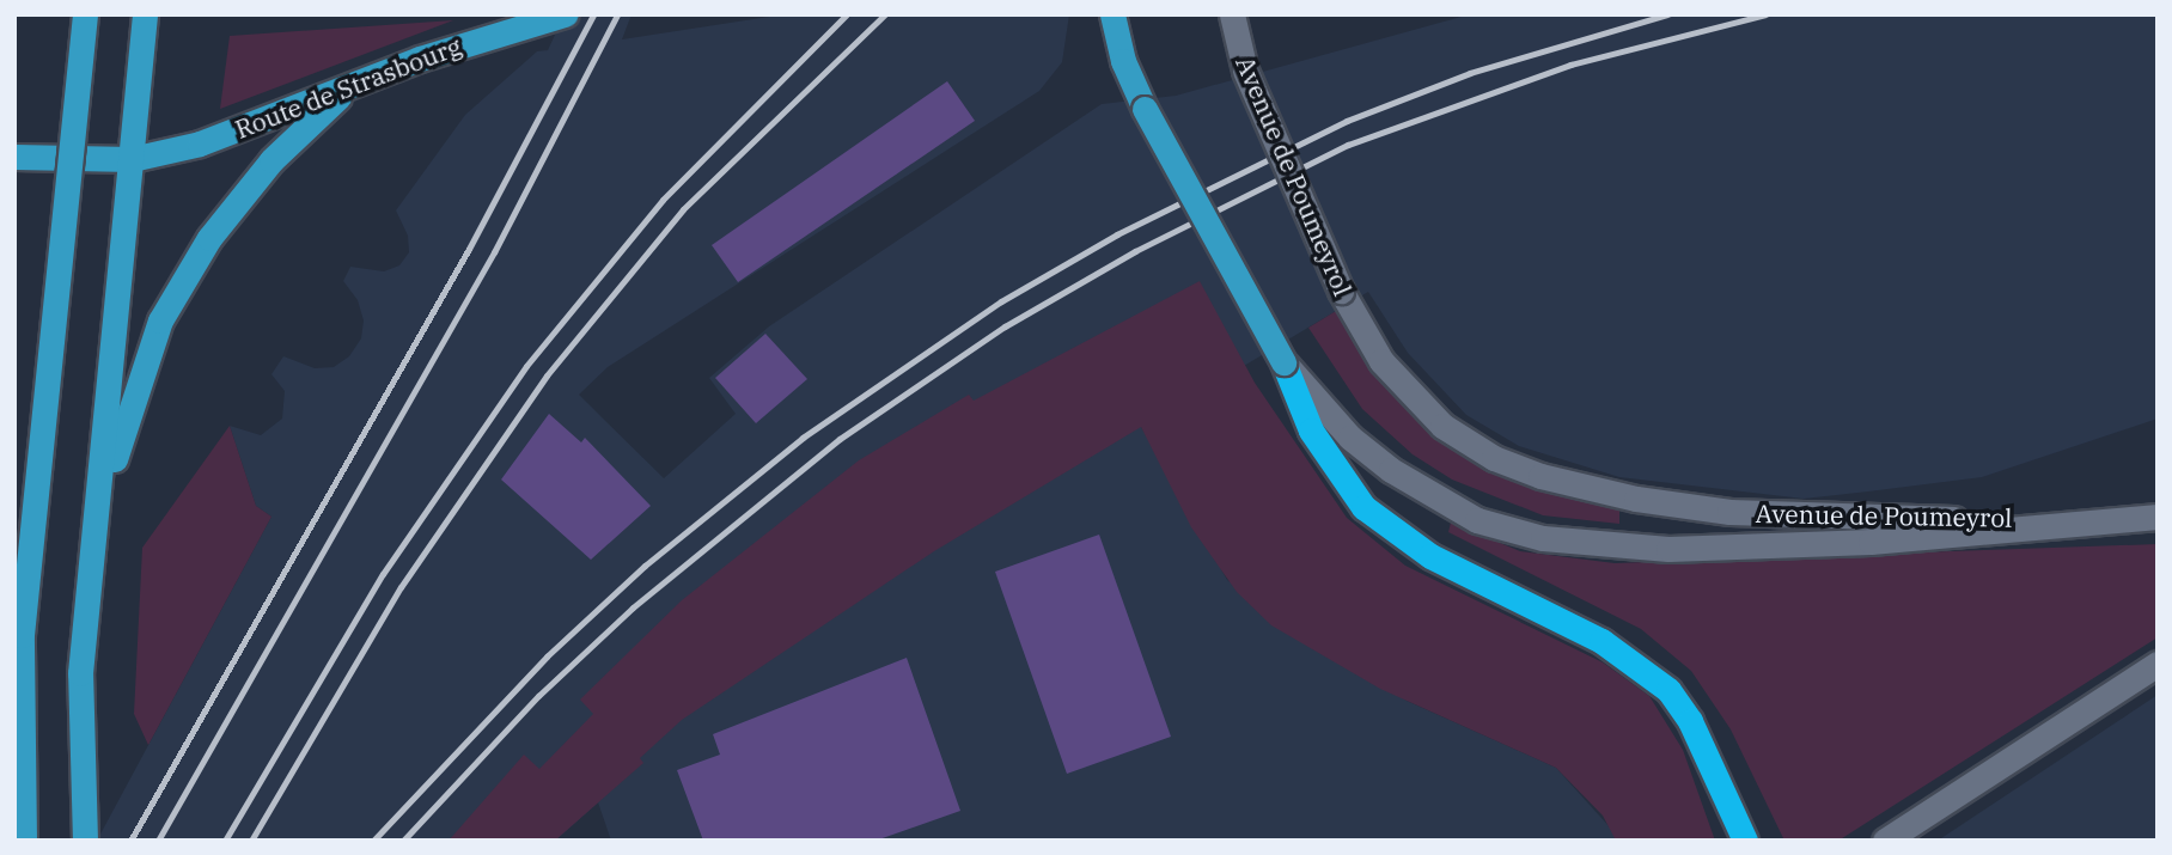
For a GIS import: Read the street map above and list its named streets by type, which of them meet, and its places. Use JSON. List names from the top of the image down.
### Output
{
  "streets": {
    "main road": ["Route de Strasbourg"],
    "street": ["Avenue de Poumeyrol"]
  }
}
